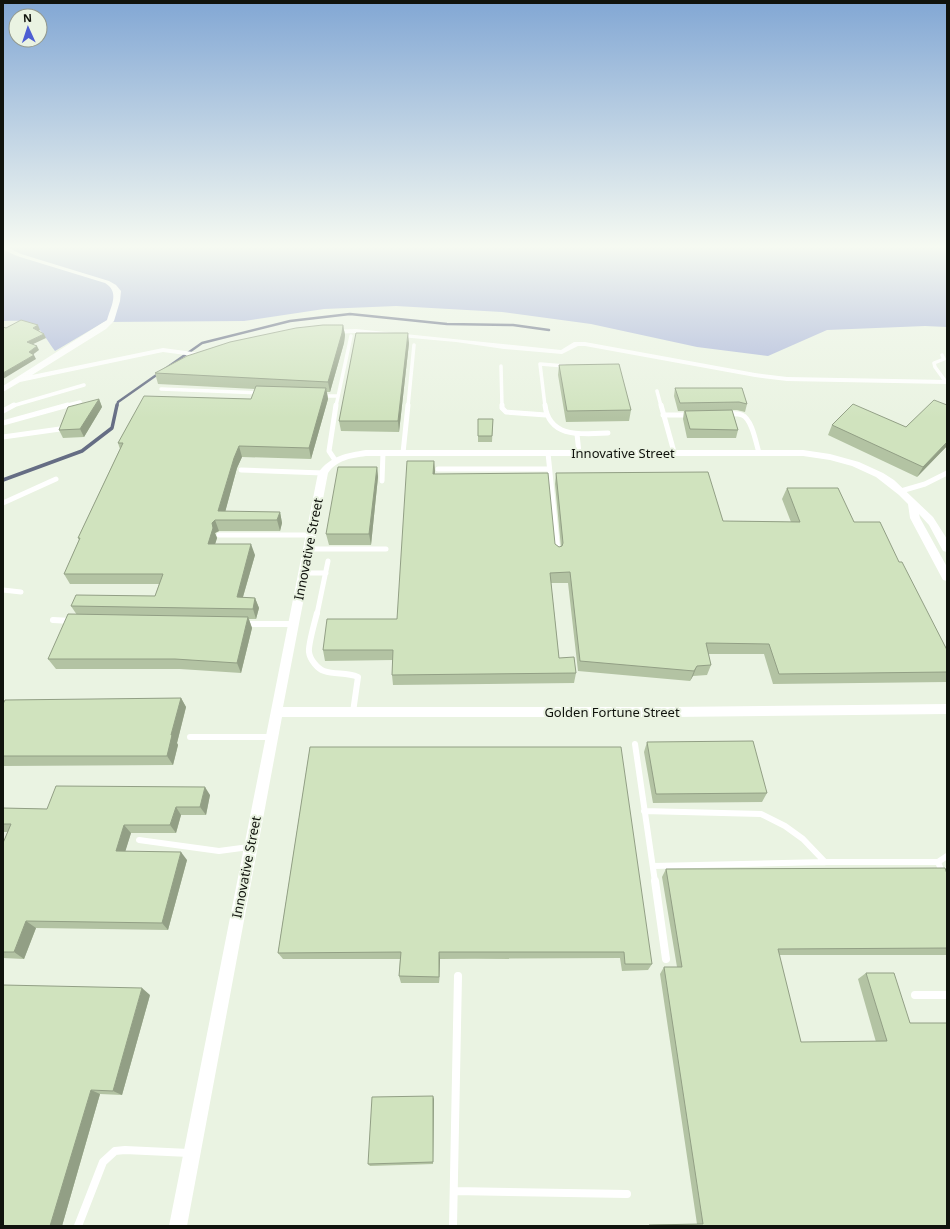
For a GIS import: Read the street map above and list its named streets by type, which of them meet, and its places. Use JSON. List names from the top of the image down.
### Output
{
  "streets": {
    "street": ["Innovative Street", "Golden Fortune Street"]
  },
  "crossings": [
    ["Innovative Street", "Golden Fortune Street"]
  ],
  "north": "top"
}
